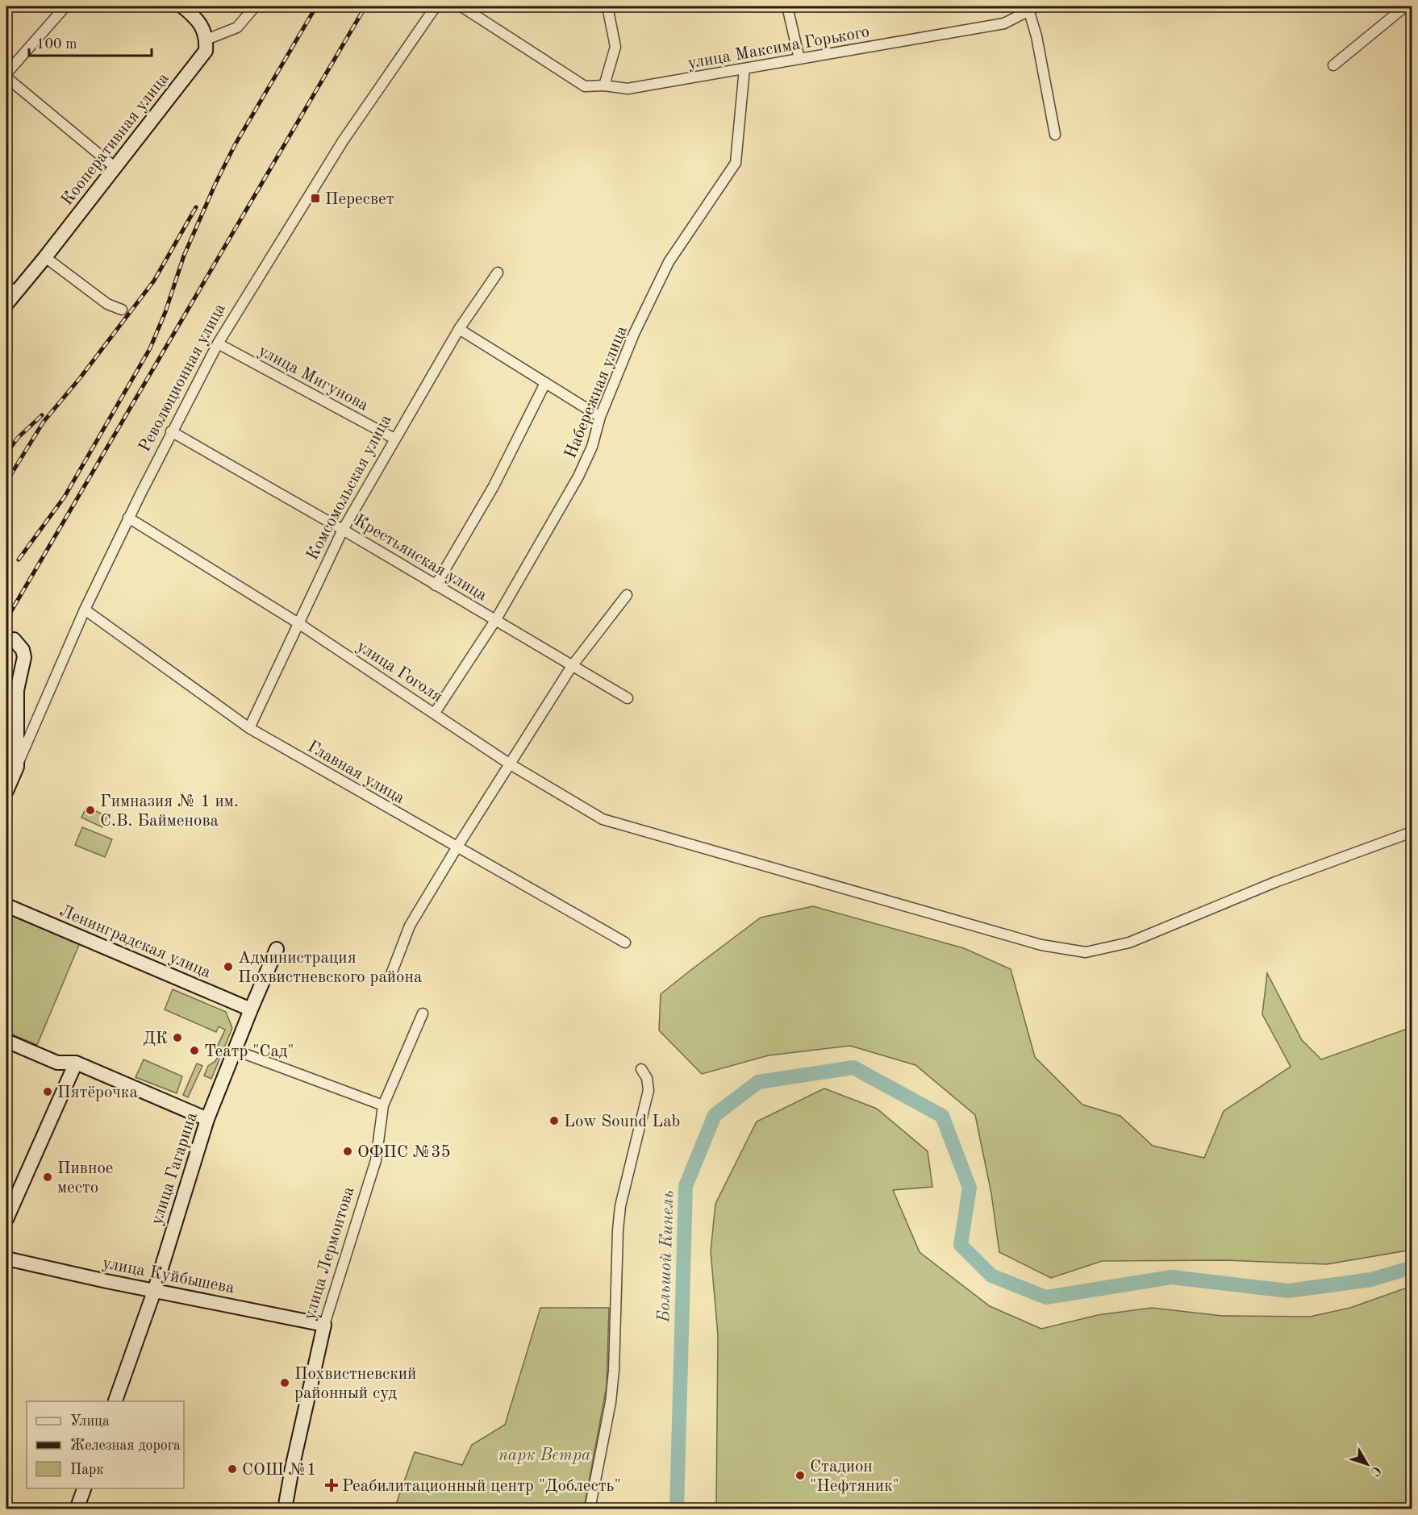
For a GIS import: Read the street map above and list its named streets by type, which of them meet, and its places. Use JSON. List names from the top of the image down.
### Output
{
  "streets": {
    "street": [
      "улица Максима Горького",
      "Кооперативная улица",
      "Революционная улица",
      "улица Мигунова",
      "Набережная улица",
      "Комсомольская улица",
      "Крестьянская улица",
      "улица Гоголя",
      "Главная улица",
      "Ленинградская улица",
      "улица Гагарина",
      "улица Лермонтова",
      "улица Куйбышева"
    ]
  },
  "crossings": [
    ["улица Максима Горького", "Набережная улица"],
    ["Революционная улица", "улица Мигунова"],
    ["Революционная улица", "Крестьянская улица"],
    ["Революционная улица", "улица Гоголя"],
    ["Революционная улица", "Главная улица"],
    ["улица Мигунова", "Комсомольская улица"],
    ["Набережная улица", "Крестьянская улица"],
    ["Набережная улица", "улица Гоголя"],
    ["Комсомольская улица", "Крестьянская улица"],
    ["Комсомольская улица", "улица Гоголя"],
    ["Комсомольская улица", "Главная улица"],
    ["Ленинградская улица", "улица Гагарина"],
    ["улица Гагарина", "улица Куйбышева"],
    ["улица Лермонтова", "улица Куйбышева"]
  ],
  "water": ["Большой Кинель"],
  "parks": ["парк Ветра"],
  "places": {
    "transit": ["Пересвет"],
    "other": [
      "Гимназия № 1 им. С.В. Байменова",
      "Администрация Похвистневского района",
      "ДК",
      "Театр \"Сад\"",
      "Пятёрочка",
      "Low Sound Lab",
      "ОФПС №35",
      "Пивное место",
      "Похвистневский районный суд",
      "СОШ №1",
      "Стадион \"Нефтяник\""
    ],
    "health": ["Реабилитационный центр \"Доблесть\""]
  },
  "legend": ["Улица", "Железная дорога", "Парк"],
  "scale_bar": "100 m",
  "north": "bottom right"
}
